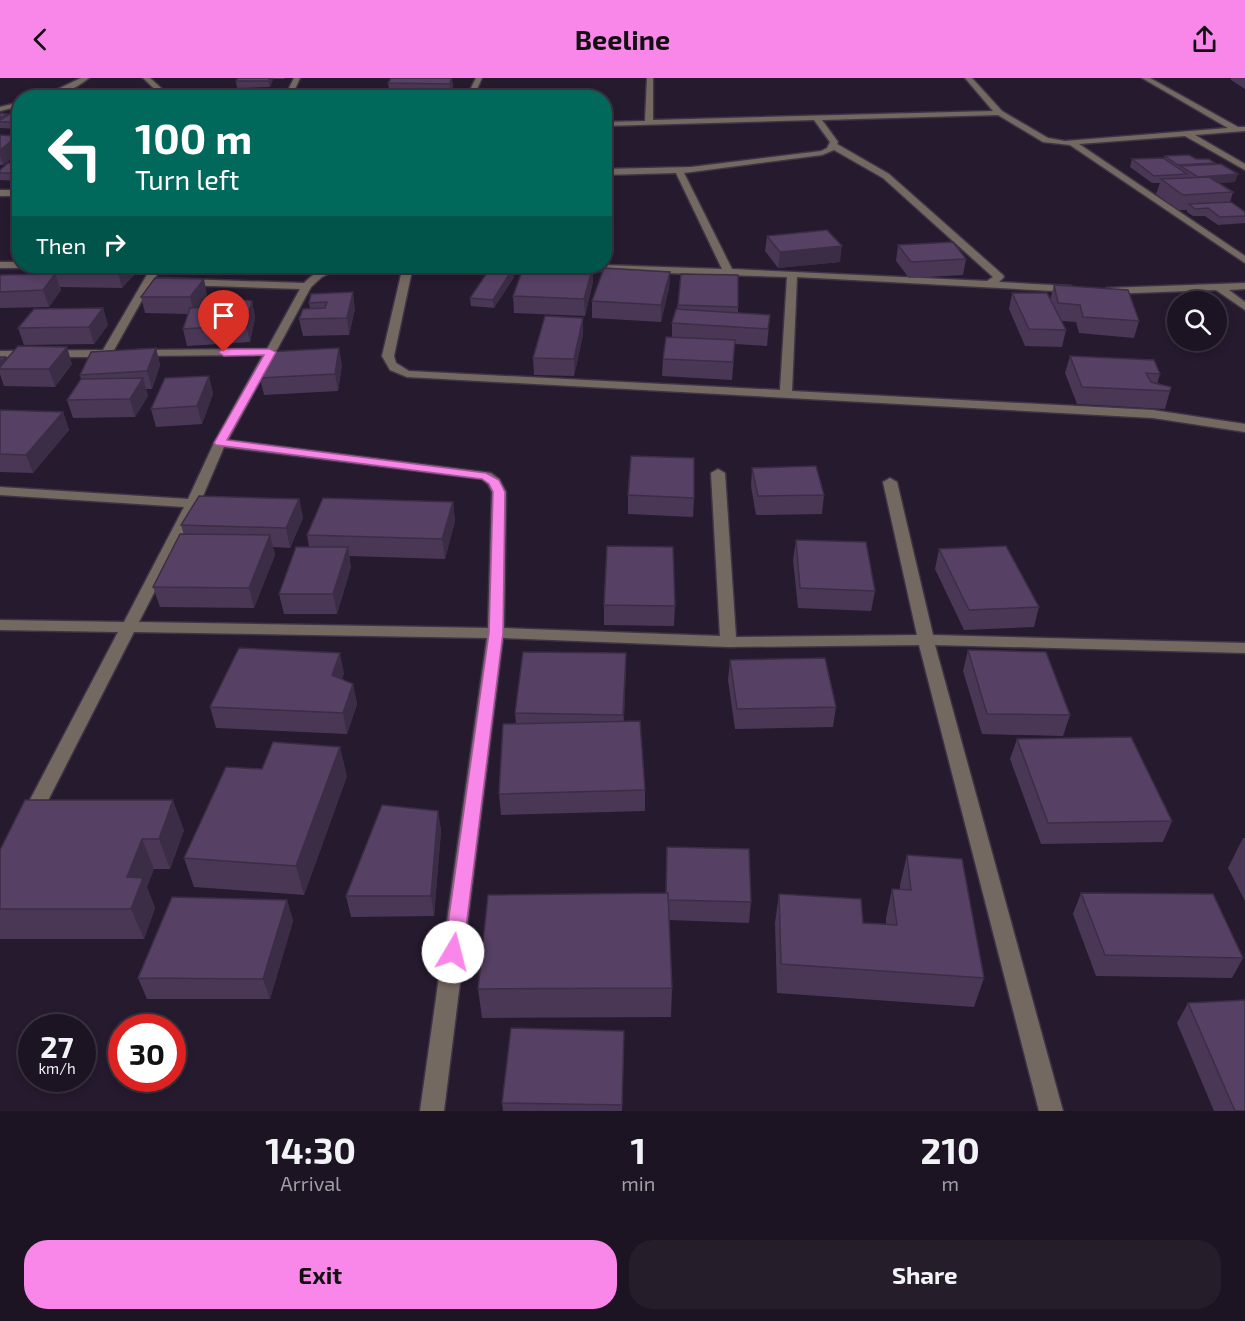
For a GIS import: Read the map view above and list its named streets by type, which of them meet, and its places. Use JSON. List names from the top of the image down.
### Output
{
  "page": {
    "header": "Beeline",
    "turn": ["100 m", "Turn left"],
    "then": "Then",
    "speed": "27 km/h",
    "limit": "30",
    "eta": [
      "14:30",
      "Arrival",
      "1",
      "min",
      "210",
      "m"
    ],
    "buttons": ["Exit", "Share"]
  }
}
